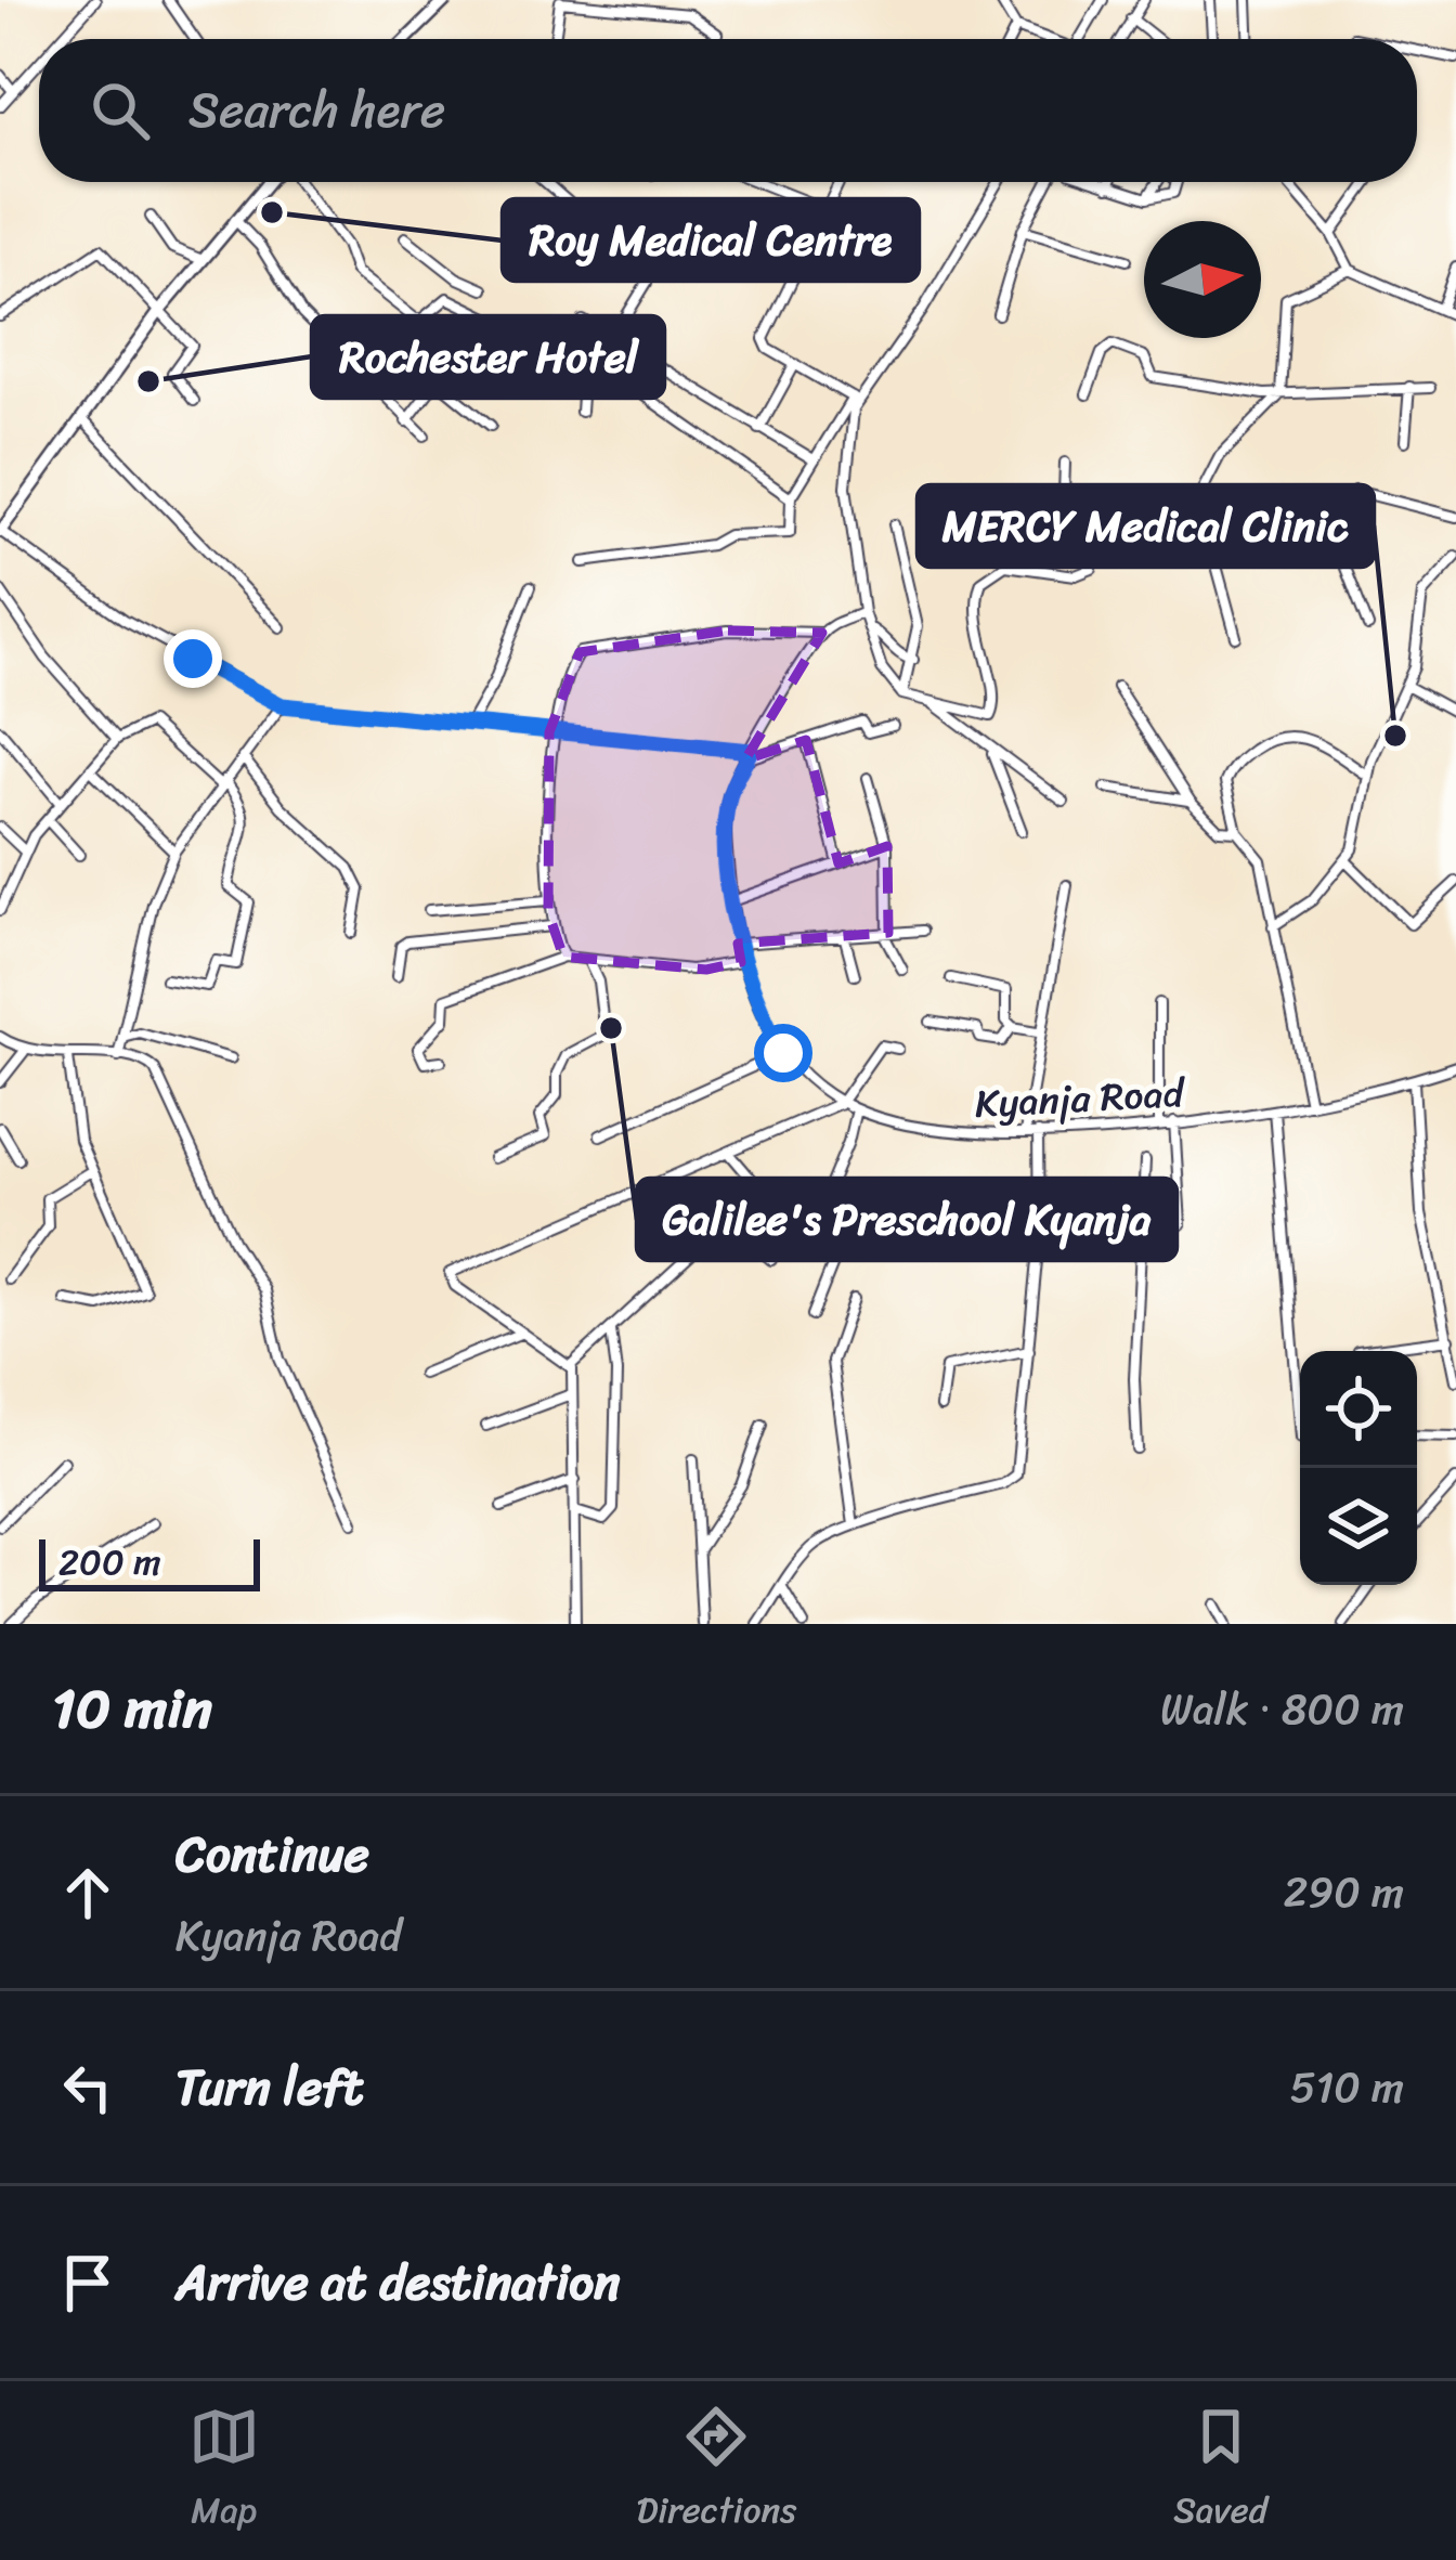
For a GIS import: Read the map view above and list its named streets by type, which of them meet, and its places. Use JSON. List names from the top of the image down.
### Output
{
  "streets": {
    "street": ["Kyanja Road"]
  },
  "places": [
    "Roy Medical Centre",
    "Rochester Hotel",
    "MERCY Medical Clinic",
    "Galilee's Preschool Kyanja"
  ],
  "scale_bar": "200 m",
  "north": "right",
  "page": {
    "search": "Search here",
    "scale": "200 m",
    "heading": ["10 min", "Walk · 800 m"],
    "list": [
      ["Continue", "Kyanja Road", "290 m"],
      ["Turn left", "510 m"],
      "Arrive at destination"
    ],
    "nav": ["Map", "Directions", "Saved"]
  }
}
